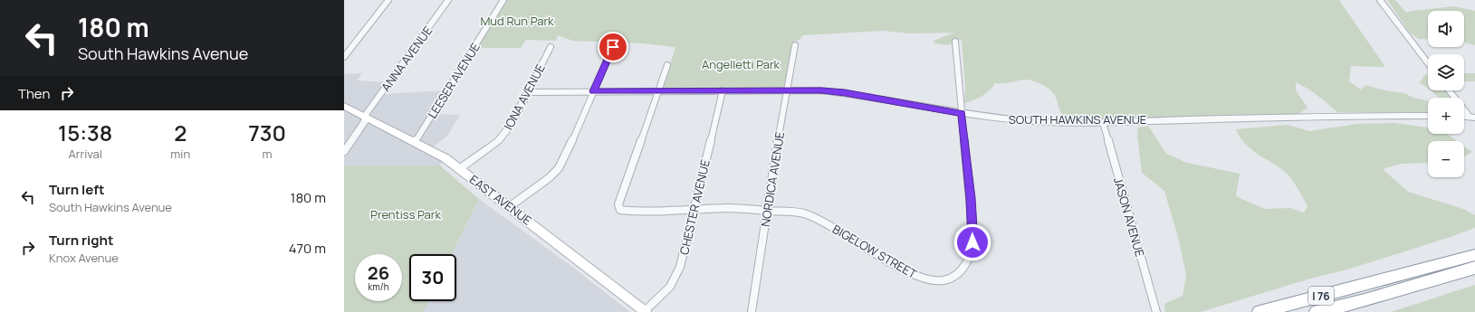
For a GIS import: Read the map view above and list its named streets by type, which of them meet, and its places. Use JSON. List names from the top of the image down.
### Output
{
  "streets": {
    "highway": ["I 76"],
    "main road": ["EAST AVENUE"],
    "street": [
      "ANNA AVENUE",
      "LEESER AVENUE",
      "IONA AVENUE",
      "SOUTH HAWKINS AVENUE",
      "NORDICA AVENUE",
      "CHESTER AVENUE",
      "JASON AVENUE",
      "BIGELOW STREET"
    ]
  },
  "crossings": [
    ["ANNA AVENUE", "EAST AVENUE"],
    ["LEESER AVENUE", "EAST AVENUE"],
    ["IONA AVENUE", "SOUTH HAWKINS AVENUE"],
    ["IONA AVENUE", "EAST AVENUE"],
    ["SOUTH HAWKINS AVENUE", "NORDICA AVENUE"],
    ["SOUTH HAWKINS AVENUE", "CHESTER AVENUE"],
    ["SOUTH HAWKINS AVENUE", "JASON AVENUE"],
    ["SOUTH HAWKINS AVENUE", "BIGELOW STREET"],
    ["NORDICA AVENUE", "BIGELOW STREET"],
    ["EAST AVENUE", "CHESTER AVENUE"],
    ["CHESTER AVENUE", "BIGELOW STREET"]
  ],
  "parks": ["Mud Run Park", "Angelletti Park", "Prentiss Park"],
  "page": {
    "turn": ["180 m", "South Hawkins Avenue"],
    "map_buttons": ["+", "−"],
    "then": "Then",
    "eta": [
      "15:38",
      "Arrival",
      "2",
      "min",
      "730",
      "m"
    ],
    "list": [
      {
        "name": "Turn left",
        "note": "South Hawkins Avenue",
        "value": "180 m"
      },
      {
        "name": "Turn right",
        "note": "Knox Avenue",
        "value": "470 m"
      }
    ],
    "speed": "26 km/h",
    "limit": "30"
  }
}
